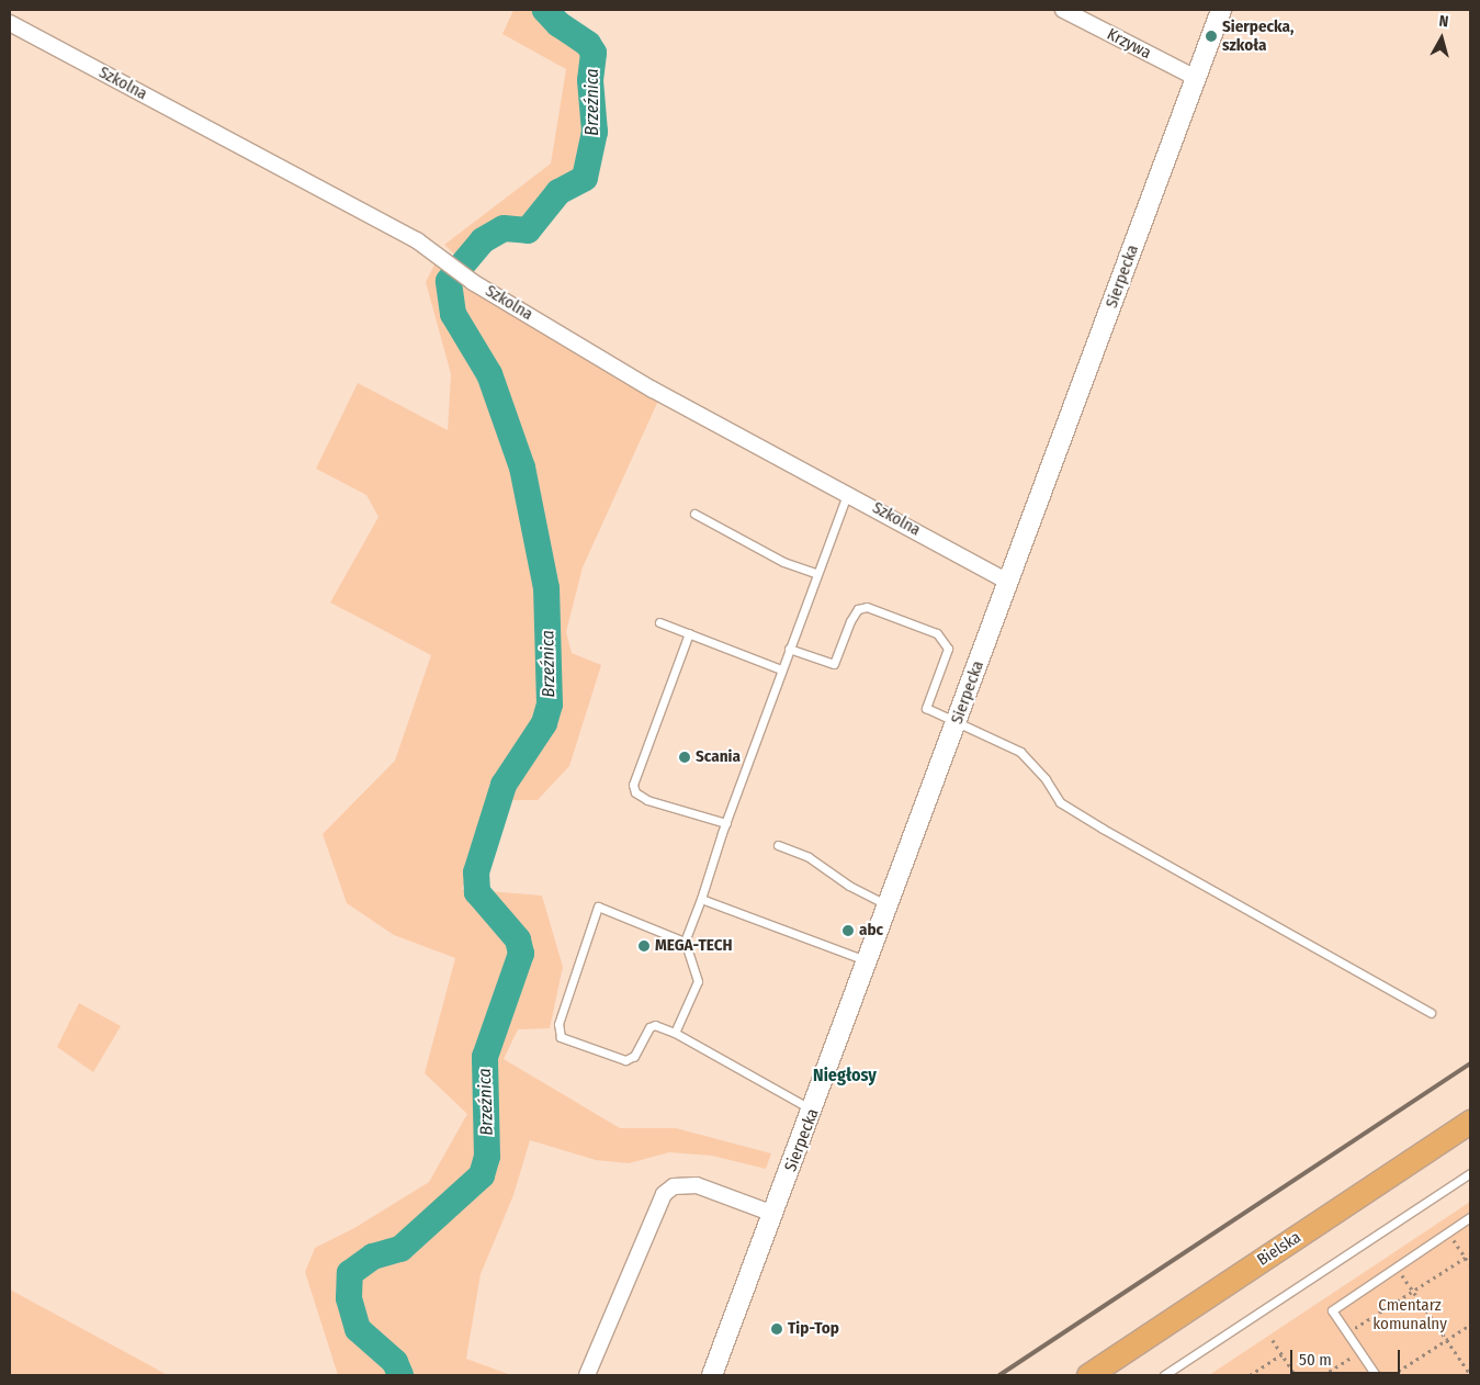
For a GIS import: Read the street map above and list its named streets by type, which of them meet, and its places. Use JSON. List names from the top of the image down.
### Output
{
  "streets": {
    "main road": ["Bielska"],
    "street": ["Krzywa", "Szkolna", "Sierpecka"]
  },
  "crossings": [
    ["Krzywa", "Sierpecka"],
    ["Szkolna", "Sierpecka"]
  ],
  "districts": ["Niegłosy"],
  "water": ["Brzeźnica"],
  "parks": ["Cmentarz komunalny"],
  "places": [
    "Sierpecka, szkoła",
    "Scania",
    "abc",
    "MEGA-TECH",
    "Tip-Top"
  ],
  "scale_bar": "50 m",
  "north": "top"
}
